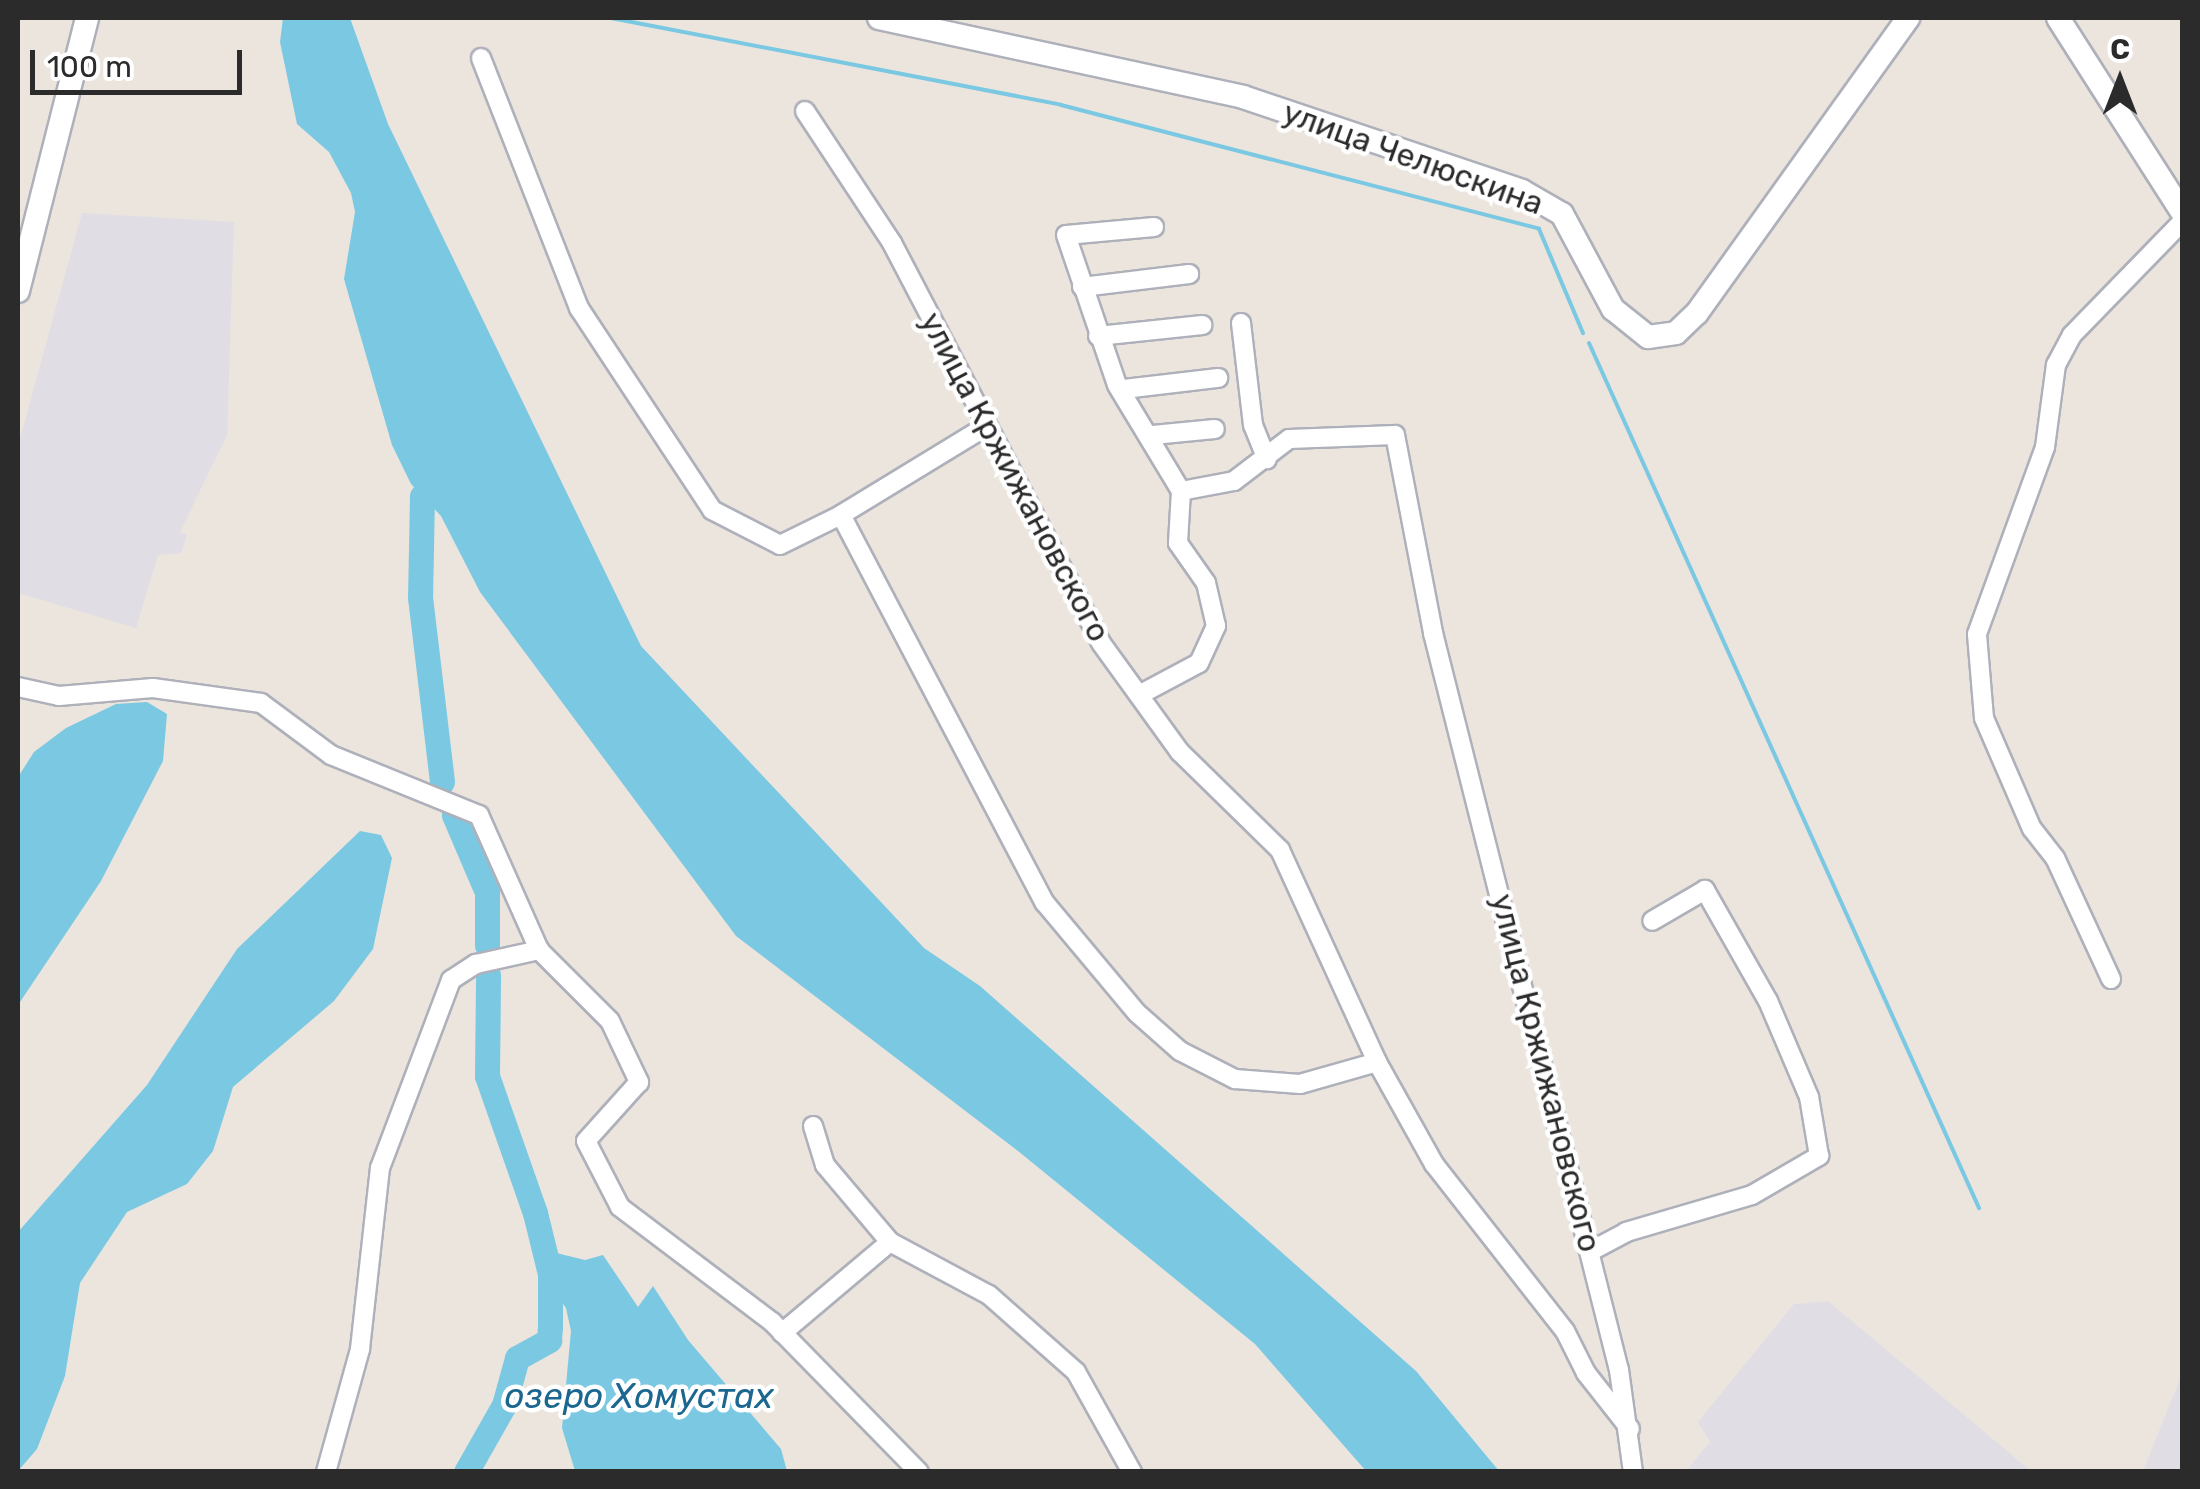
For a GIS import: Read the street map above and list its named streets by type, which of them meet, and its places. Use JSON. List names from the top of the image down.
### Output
{
  "streets": {
    "street": ["улица Челюскина", "улица Кржижановского"]
  },
  "water": ["озеро Хомустах"],
  "scale_bar": "100 m",
  "north": "top"
}
